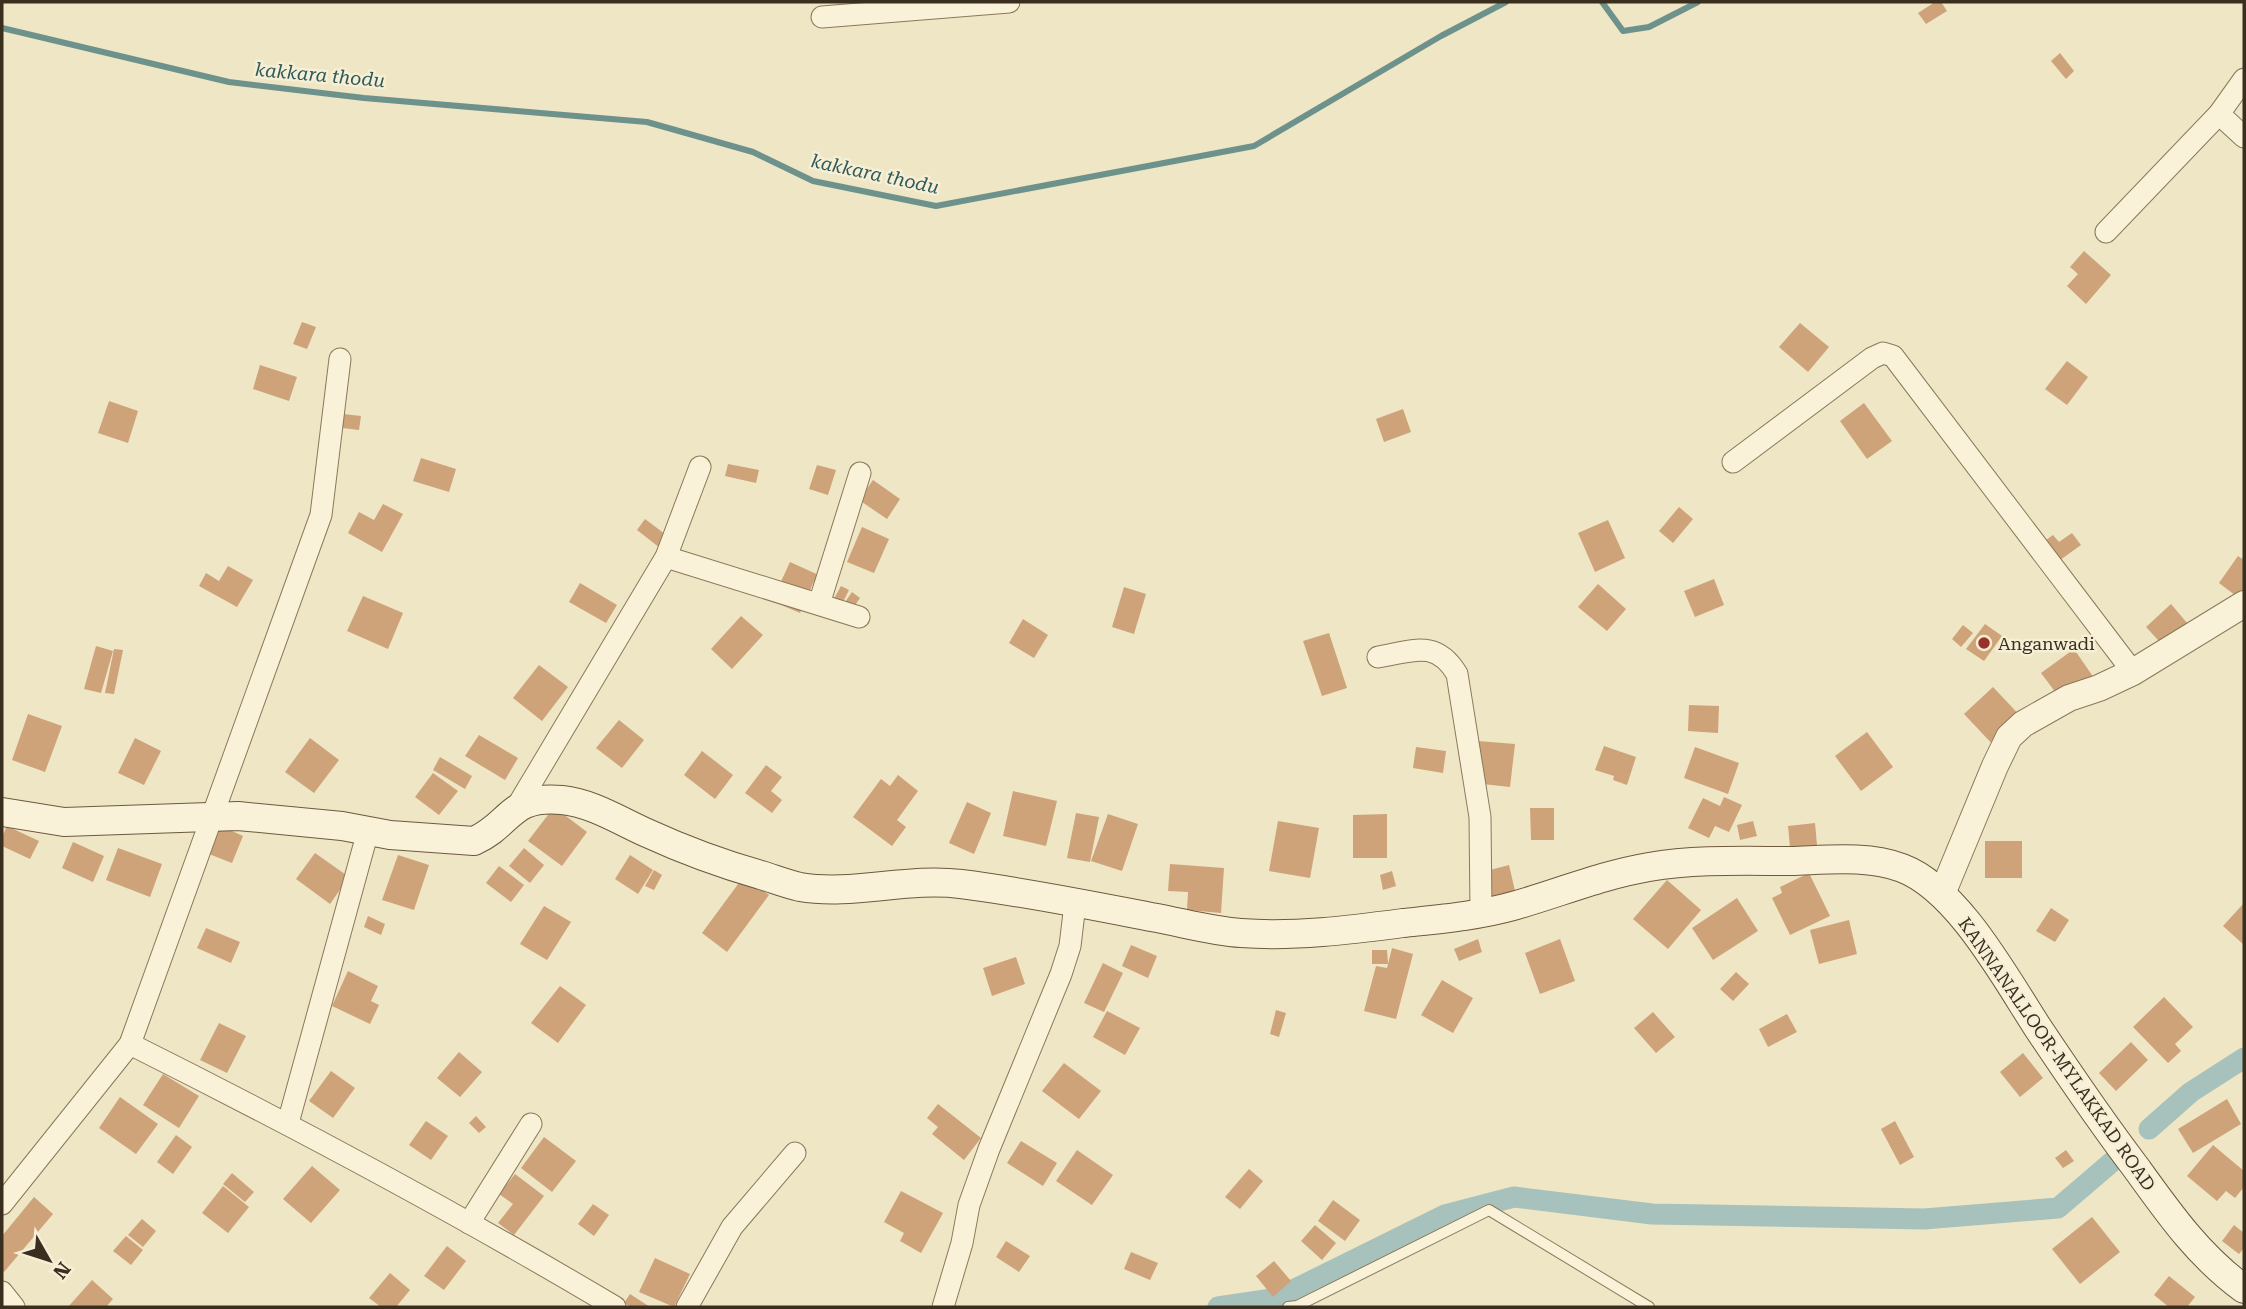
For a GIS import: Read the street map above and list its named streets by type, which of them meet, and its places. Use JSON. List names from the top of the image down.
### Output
{
  "streets": {
    "main road": ["KANNANALLOOR-MYLAKKAD ROAD"]
  },
  "water": ["kakkara thodu"],
  "places": ["Anganwadi"],
  "north": "bottom right"
}
